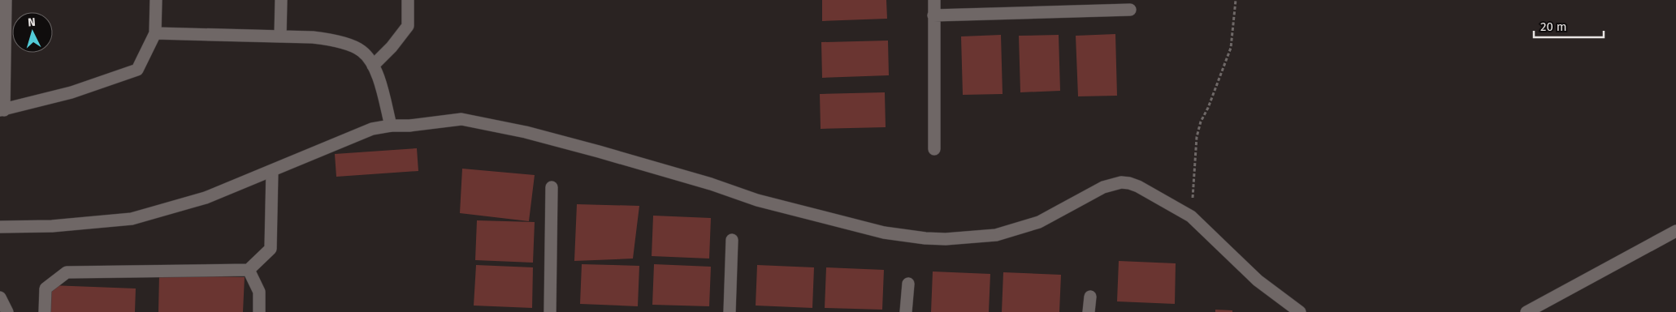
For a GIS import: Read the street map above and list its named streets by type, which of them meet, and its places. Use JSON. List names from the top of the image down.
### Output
{
  "scale_bar": "20 m",
  "north": "top"
}
